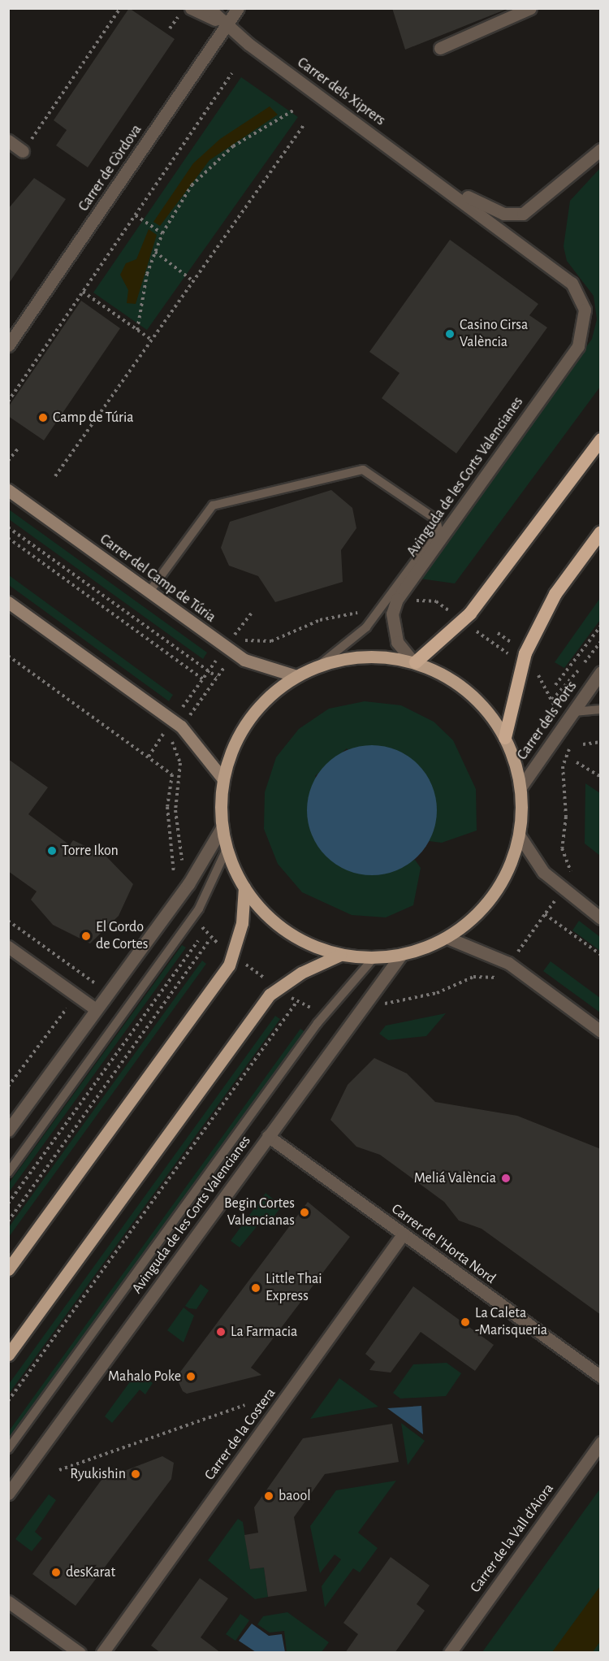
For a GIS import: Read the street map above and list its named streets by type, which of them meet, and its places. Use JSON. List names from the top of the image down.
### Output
{
  "streets": {
    "main road": ["Carrer del Camp de Túria"],
    "street": [
      "Carrer dels Xiprers",
      "Carrer de Còrdova",
      "Avinguda de les Corts Valencianes",
      "Carrer dels Ports",
      "Carrer de l'Horta Nord",
      "Carrer de la Costera",
      "Carrer de la Vall d'Aiora"
    ]
  },
  "crossings": [
    ["Carrer dels Xiprers", "Carrer de Còrdova"],
    ["Carrer dels Xiprers", "Avinguda de les Corts Valencianes"],
    ["Avinguda de les Corts Valencianes", "Carrer de l'Horta Nord"],
    ["Carrer de l'Horta Nord", "Carrer de la Costera"]
  ],
  "places": [
    "Casino Cirsa València",
    "Camp de Túria",
    "Torre Ikon",
    "El Gordo de Cortes",
    "Meliá València",
    "Begin Cortes Valencianas",
    "Little Thai Express",
    "La Caleta -Marisqueria",
    "La Farmacia",
    "Mahalo Poke",
    "Ryukishin",
    "baool",
    "desKarat"
  ]
}
